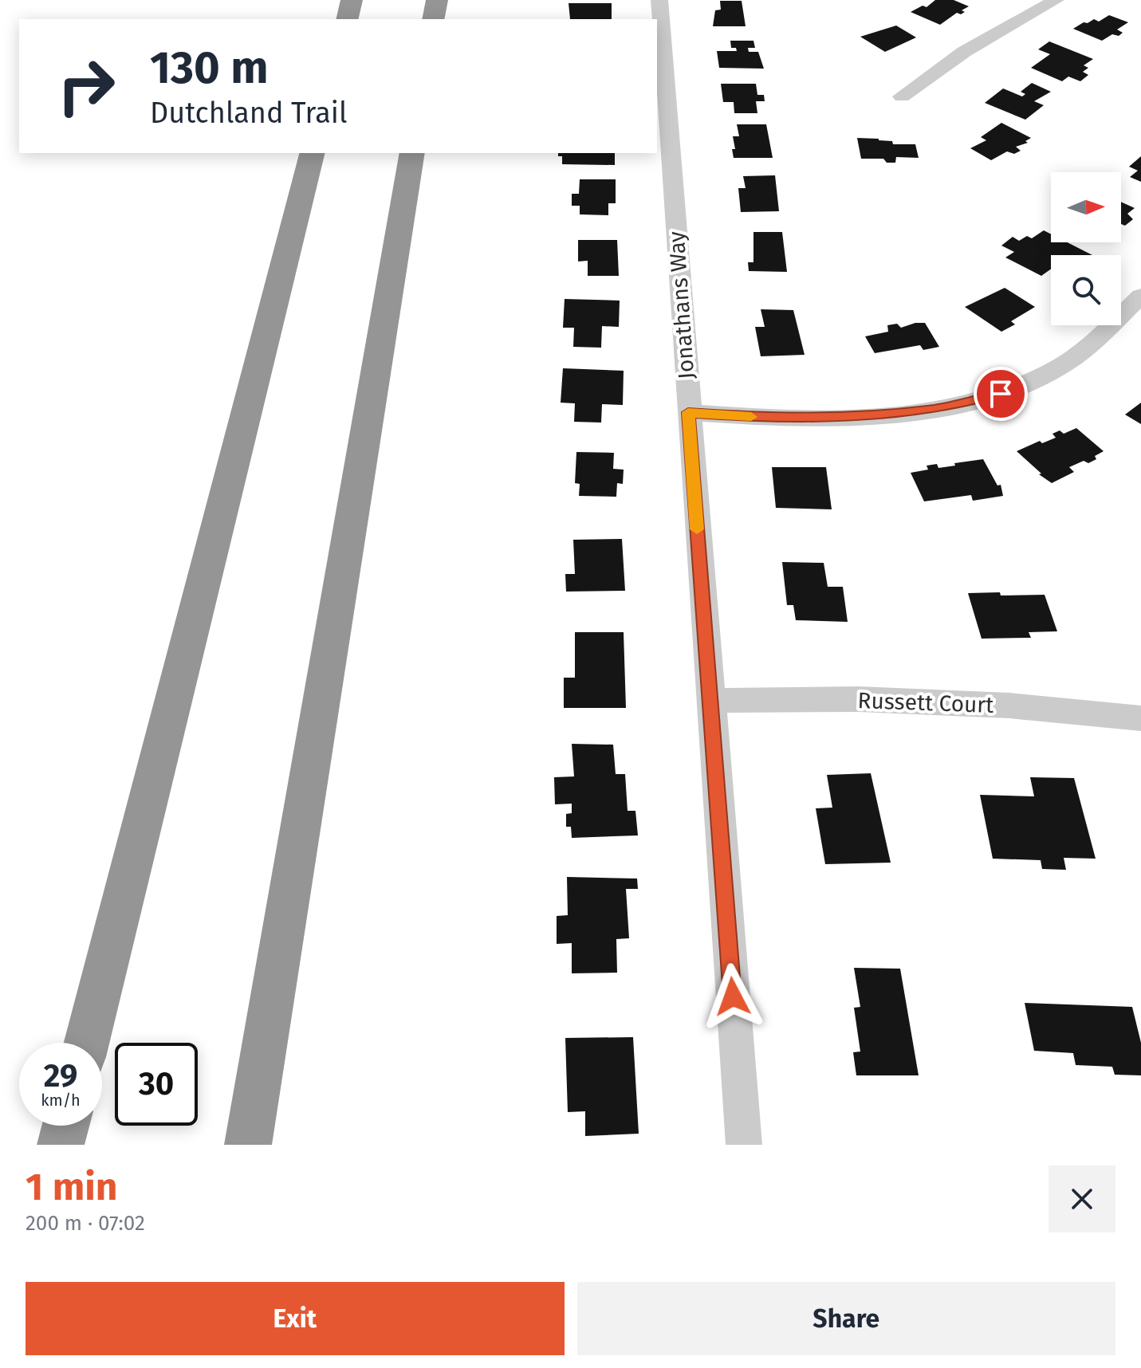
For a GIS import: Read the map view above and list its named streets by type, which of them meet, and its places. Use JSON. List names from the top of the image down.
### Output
{
  "streets": {
    "street": ["Jonathans Way", "Russett Court"]
  },
  "crossings": [
    ["Jonathans Way", "Russett Court"]
  ],
  "north": "right",
  "page": {
    "turn": ["130 m", "Dutchland Trail"],
    "speed": "29 km/h",
    "limit": "30",
    "heading": ["1 min", "200 m · 07:02"],
    "buttons": ["Exit", "Share"]
  }
}
